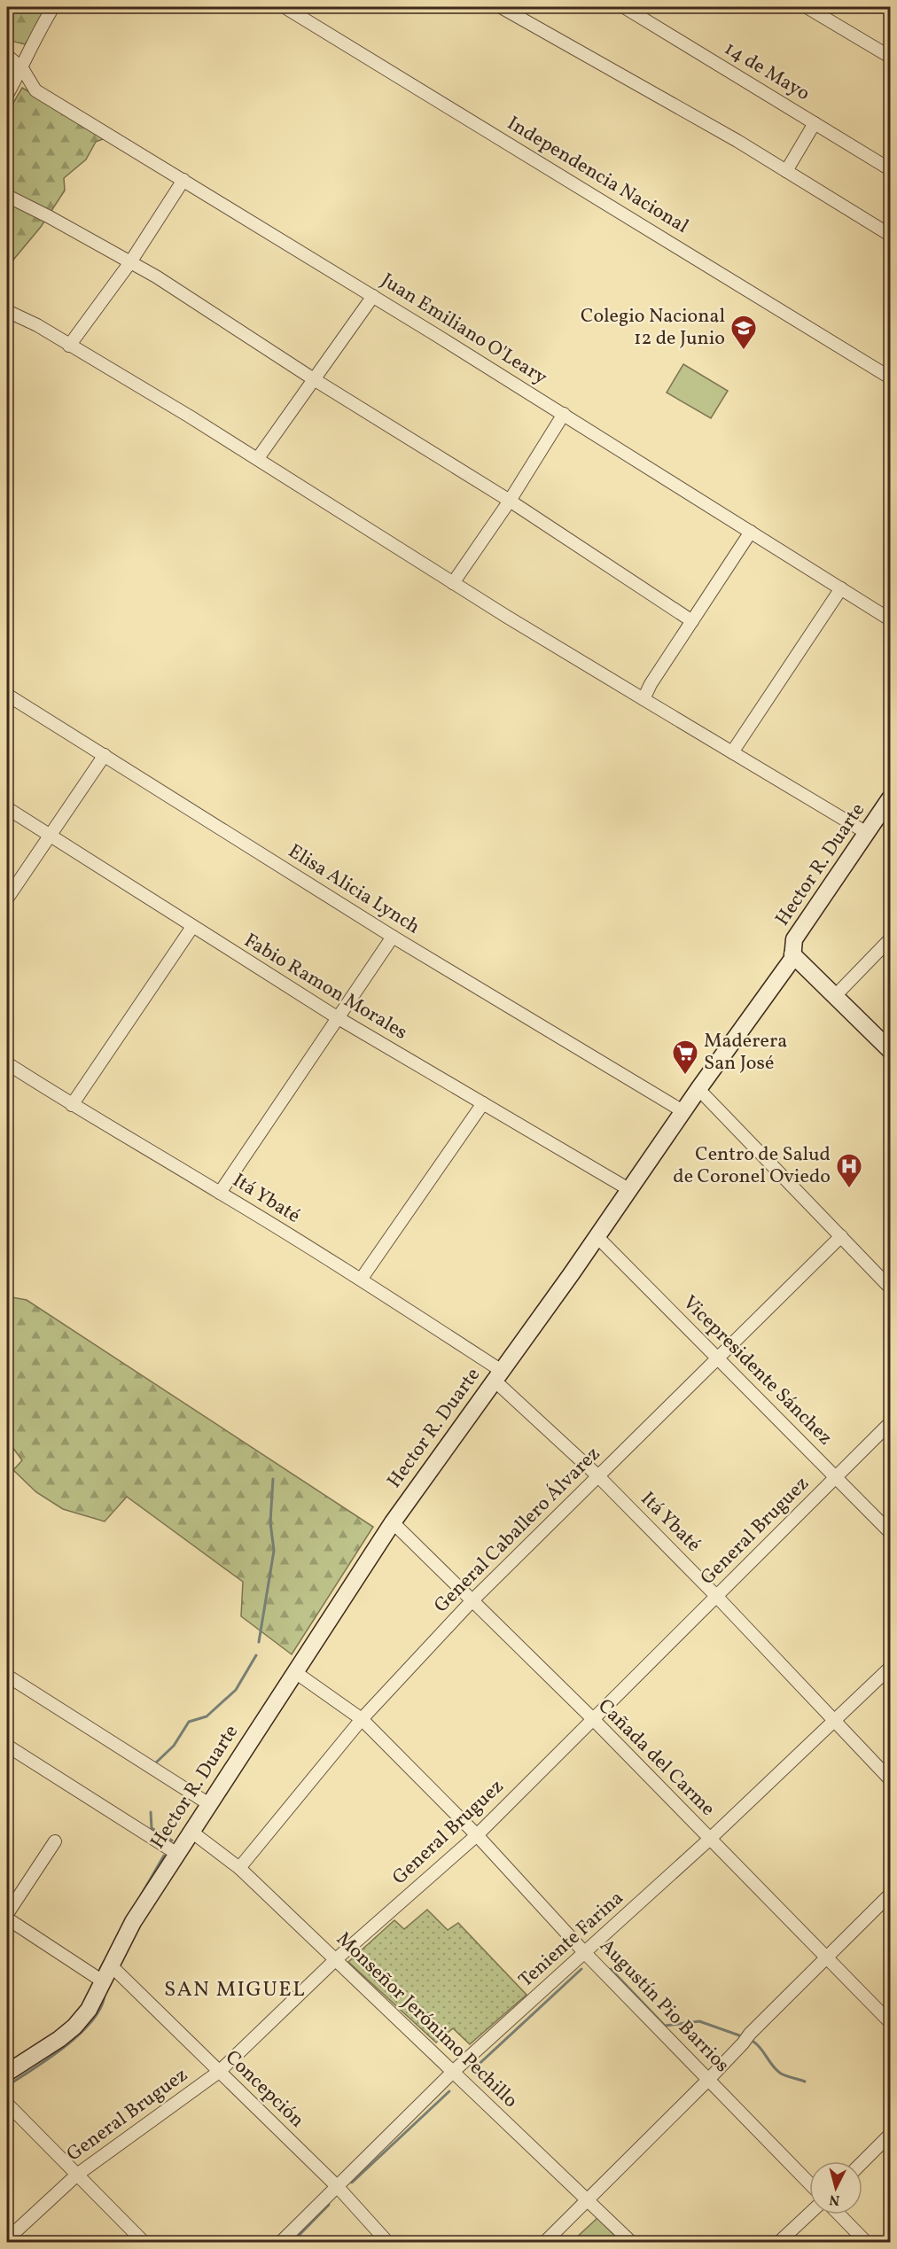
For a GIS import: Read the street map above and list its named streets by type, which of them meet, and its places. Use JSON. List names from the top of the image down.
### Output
{
  "streets": {
    "street": [
      "14 de Mayo",
      "Independencia Nacional",
      "Juan Emiliano O'Leary",
      "Hector R. Duarte",
      "Elisa Alicia Lynch",
      "Fabio Ramon Morales",
      "Itá Ybaté",
      "Vicepresidente Sánchez",
      "General Caballero Álvarez",
      "General Bruguez",
      "Cañada del Carme",
      "Teniente Farina",
      "Augustín Pio Barrios",
      "Monseñor Jerónimo Pechillo",
      "Concepción"
    ]
  },
  "crossings": [
    ["Hector R. Duarte", "Elisa Alicia Lynch"],
    ["Hector R. Duarte", "Fabio Ramon Morales"],
    ["Hector R. Duarte", "Itá Ybaté"],
    ["Hector R. Duarte", "Vicepresidente Sánchez"],
    ["Hector R. Duarte", "Cañada del Carme"],
    ["Hector R. Duarte", "Augustín Pio Barrios"],
    ["Hector R. Duarte", "Monseñor Jerónimo Pechillo"],
    ["Hector R. Duarte", "Concepción"],
    ["Itá Ybaté", "General Caballero Álvarez"],
    ["Itá Ybaté", "General Bruguez"],
    ["Itá Ybaté", "Teniente Farina"],
    ["Vicepresidente Sánchez", "General Caballero Álvarez"],
    ["Vicepresidente Sánchez", "General Bruguez"],
    ["General Caballero Álvarez", "Cañada del Carme"],
    ["General Caballero Álvarez", "Augustín Pio Barrios"],
    ["General Caballero Álvarez", "Monseñor Jerónimo Pechillo"],
    ["General Bruguez", "Cañada del Carme"],
    ["General Bruguez", "Augustín Pio Barrios"],
    ["General Bruguez", "Monseñor Jerónimo Pechillo"],
    ["General Bruguez", "Concepción"],
    ["Cañada del Carme", "Teniente Farina"],
    ["Teniente Farina", "Augustín Pio Barrios"],
    ["Teniente Farina", "Monseñor Jerónimo Pechillo"],
    ["Teniente Farina", "Concepción"]
  ],
  "districts": ["SAN MIGUEL"],
  "places": {
    "school or university": ["Colegio Nacional 12 de Junio"],
    "supermarket": ["Maderera San José"],
    "hospital": ["Centro de Salud de Coronel Oviedo"]
  },
  "north": "bottom"
}
